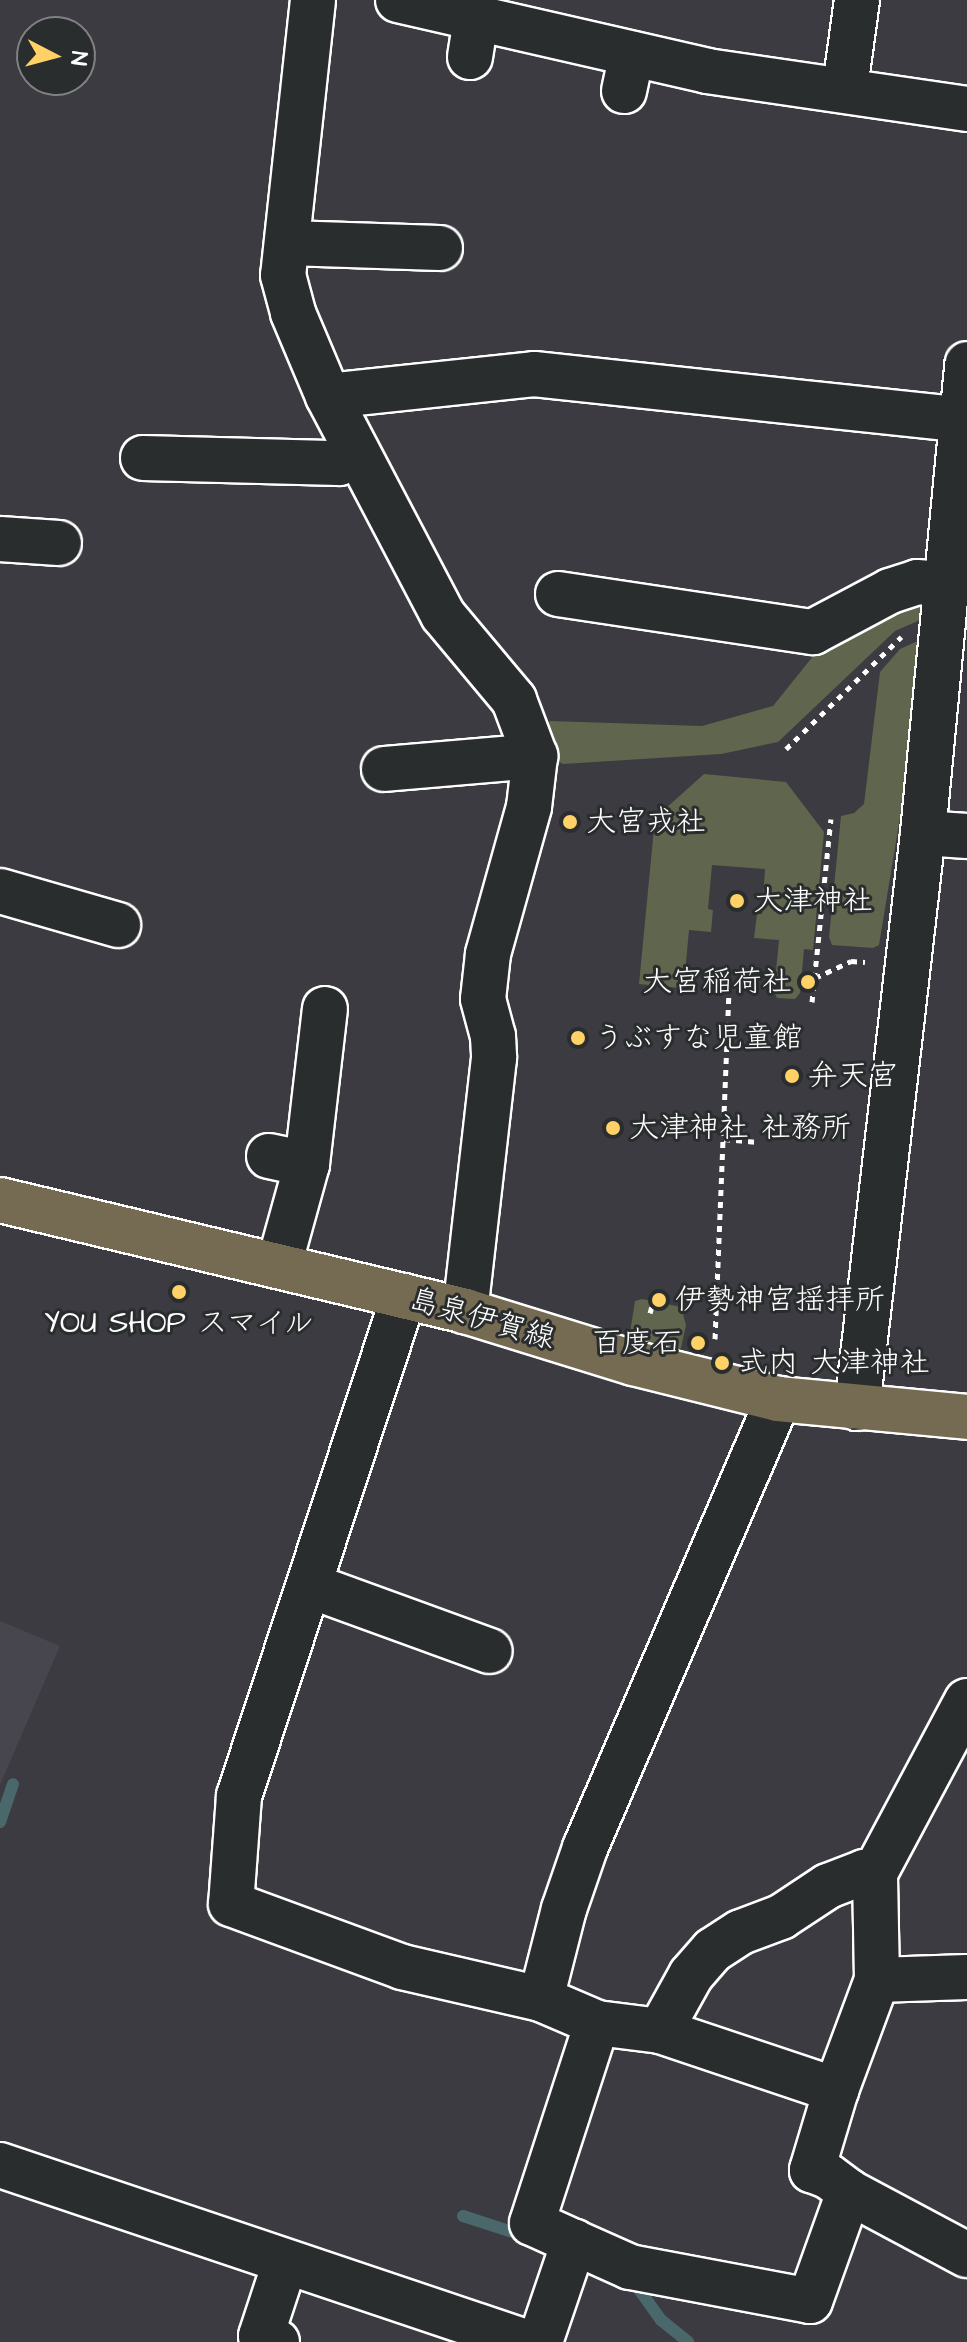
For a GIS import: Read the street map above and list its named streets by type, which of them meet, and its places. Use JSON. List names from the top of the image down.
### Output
{
  "streets": {
    "main road": ["島泉伊賀線"]
  },
  "places": [
    "大宮戎社",
    "大津神社",
    "大宮稲荷社",
    "うぶすな児童館",
    "弁天宮",
    "大津神社 社務所",
    "YOU SHOP スマイル",
    "伊勢神宮揺拝所",
    "百度石",
    "式内 大津神社"
  ],
  "north": "right"
}
